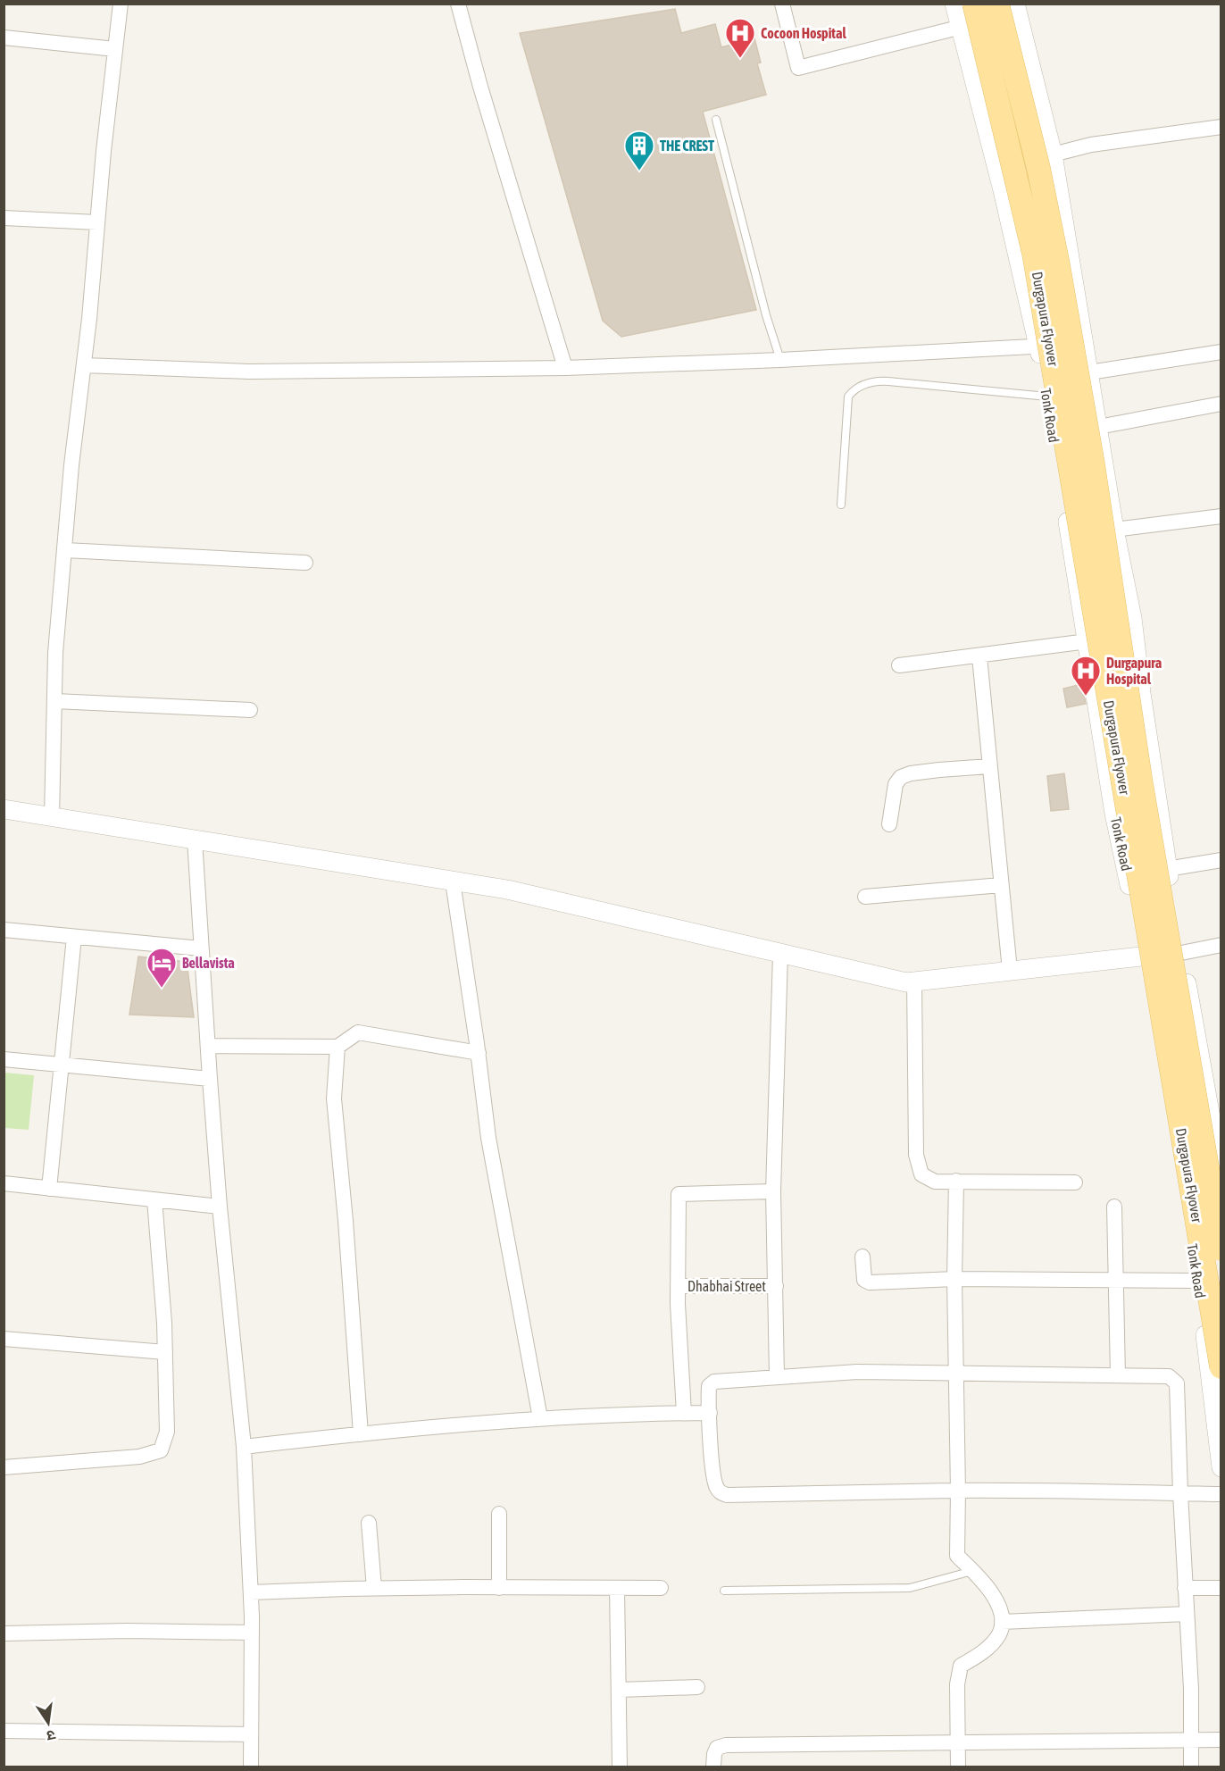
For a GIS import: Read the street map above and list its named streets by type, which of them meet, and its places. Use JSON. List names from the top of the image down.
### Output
{
  "streets": {
    "main road": ["Durgapura Flyover"],
    "street": ["Tonk Road", "Dhabhai Street"]
  },
  "places": {
    "hospital": ["Cocoon Hospital", "Durgapura Hospital"],
    "building": ["THE CREST"],
    "hotel": ["Bellavista"]
  },
  "north": "bottom"
}
